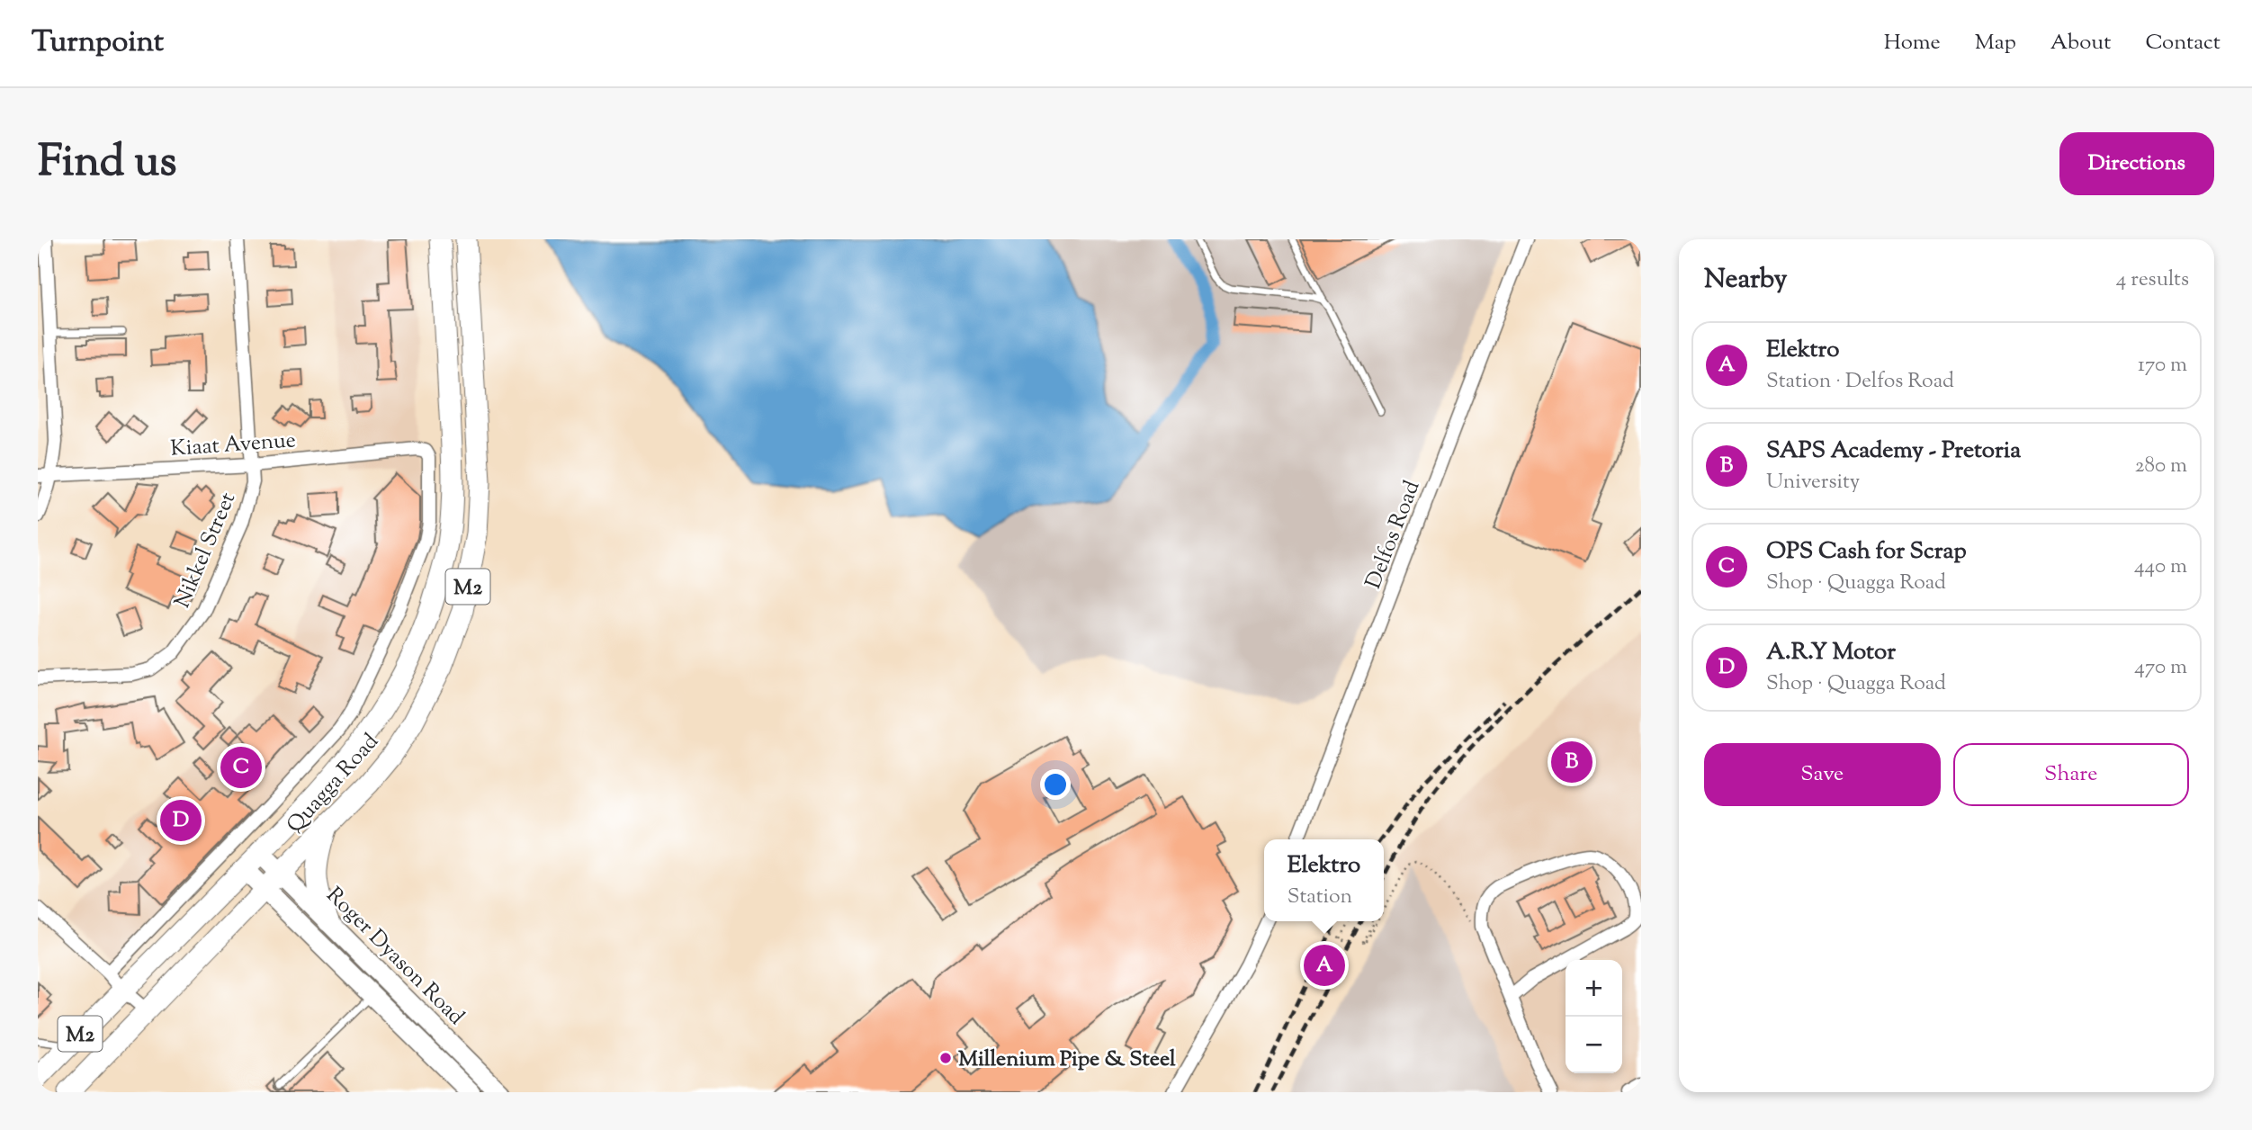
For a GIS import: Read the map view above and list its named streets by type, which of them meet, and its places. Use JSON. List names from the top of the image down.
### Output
{
  "streets": {
    "main road": ["M2", "Quagga Road", "Roger Dyason Road"],
    "street": ["Kiaat Avenue", "Delfos Road", "Nikkel Street"]
  },
  "crossings": [
    ["Kiaat Avenue", "Nikkel Street"],
    ["Quagga Road", "Roger Dyason Road"]
  ],
  "places": ["Millenium Pipe & Steel"],
  "page": {
    "header": "Turnpoint",
    "nav": [
      "Home",
      "Map",
      "About",
      "Contact"
    ],
    "title": "Find us",
    "buttons": [
      "Directions",
      ["Save", "Share"]
    ],
    "heading": ["Nearby", "4 results"],
    "list": [
      {
        "mark": "A",
        "name": "Elektro",
        "note": "Station · Delfos Road",
        "value": "170 m"
      },
      {
        "mark": "B",
        "name": "SAPS Academy - Pretoria",
        "note": "University",
        "value": "280 m"
      },
      {
        "mark": "C",
        "name": "OPS Cash for Scrap",
        "note": "Shop · Quagga Road",
        "value": "440 m"
      },
      {
        "mark": "D",
        "name": "A.R.Y Motor",
        "note": "Shop · Quagga Road",
        "value": "470 m"
      }
    ],
    "pins": [
      "B",
      "C",
      "D",
      "A"
    ],
    "popup": ["Elektro", "Station"],
    "map_buttons": ["+", "−"]
  }
}
